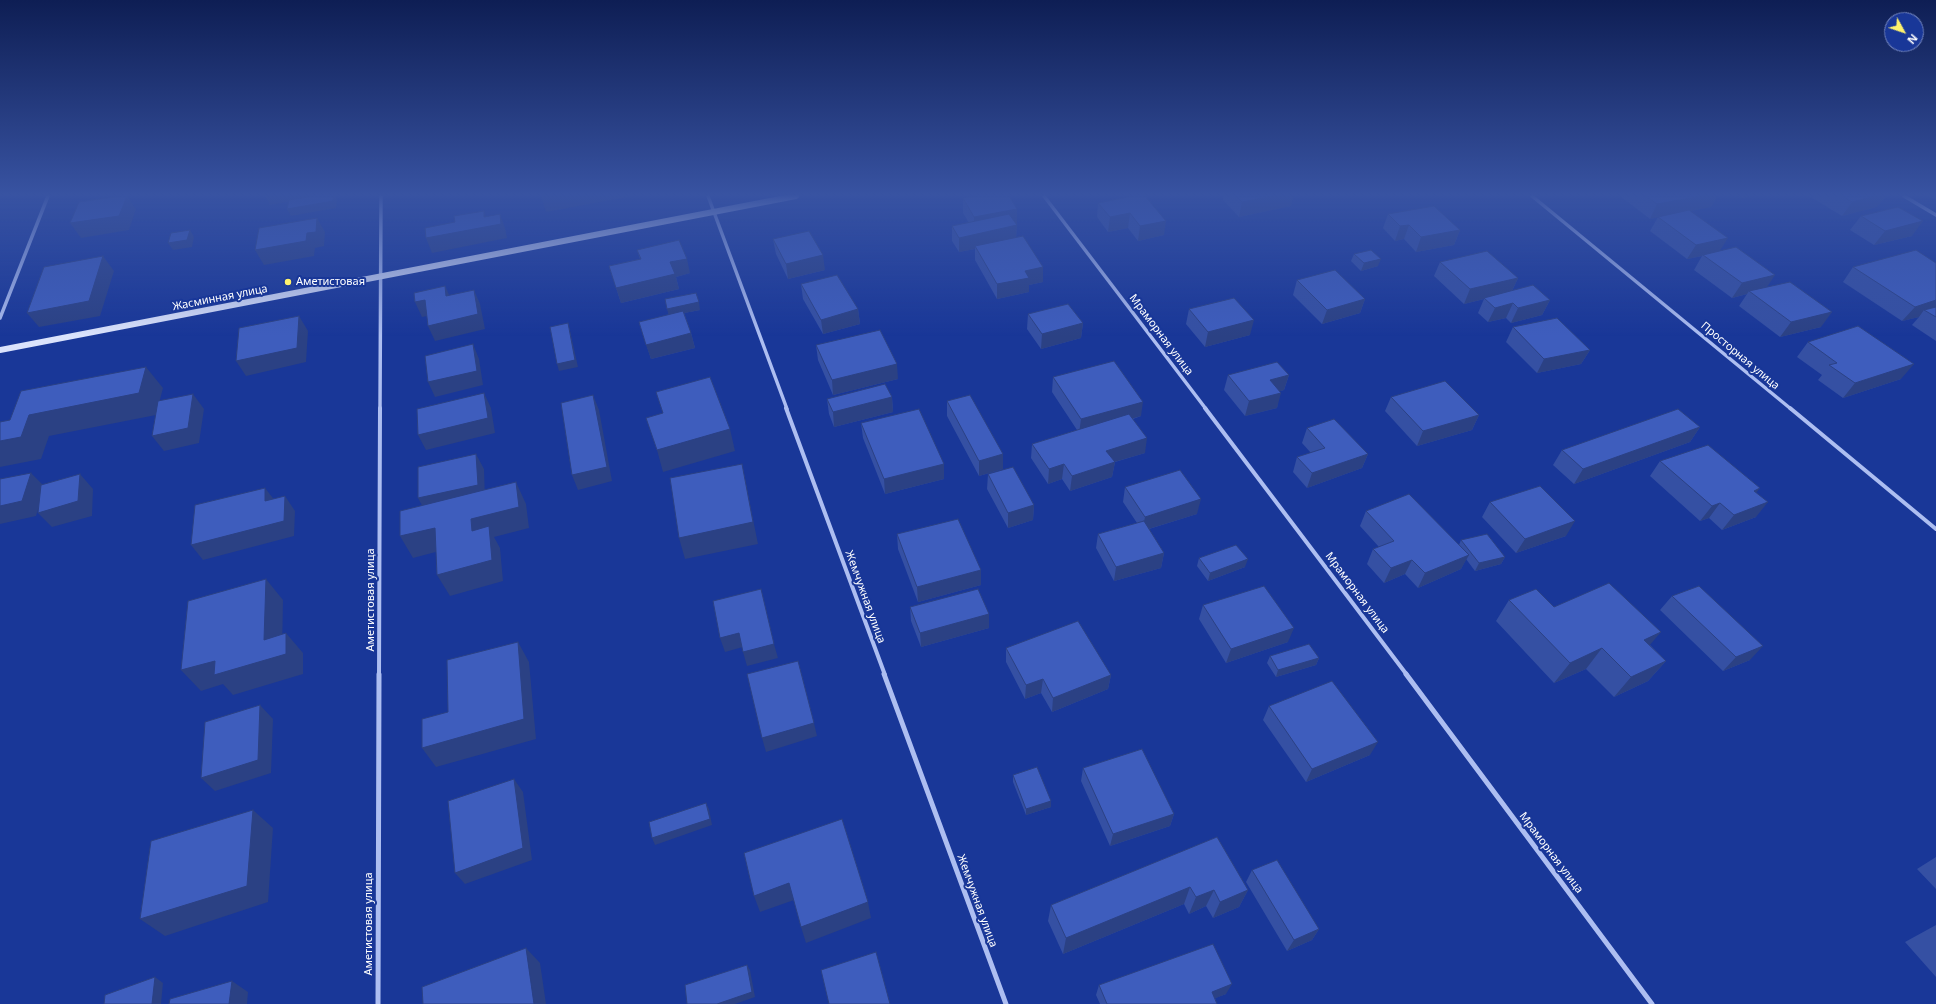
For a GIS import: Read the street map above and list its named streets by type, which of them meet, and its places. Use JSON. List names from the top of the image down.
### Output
{
  "streets": {
    "street": [
      "Жасминная улица",
      "Мраморная улица",
      "Просторная улица",
      "Жемчужная улица",
      "Аметистовая улица"
    ]
  },
  "crossings": [
    ["Жасминная улица", "Аметистовая улица"]
  ],
  "places": ["Аметистовая"],
  "north": "bottom right"
}
